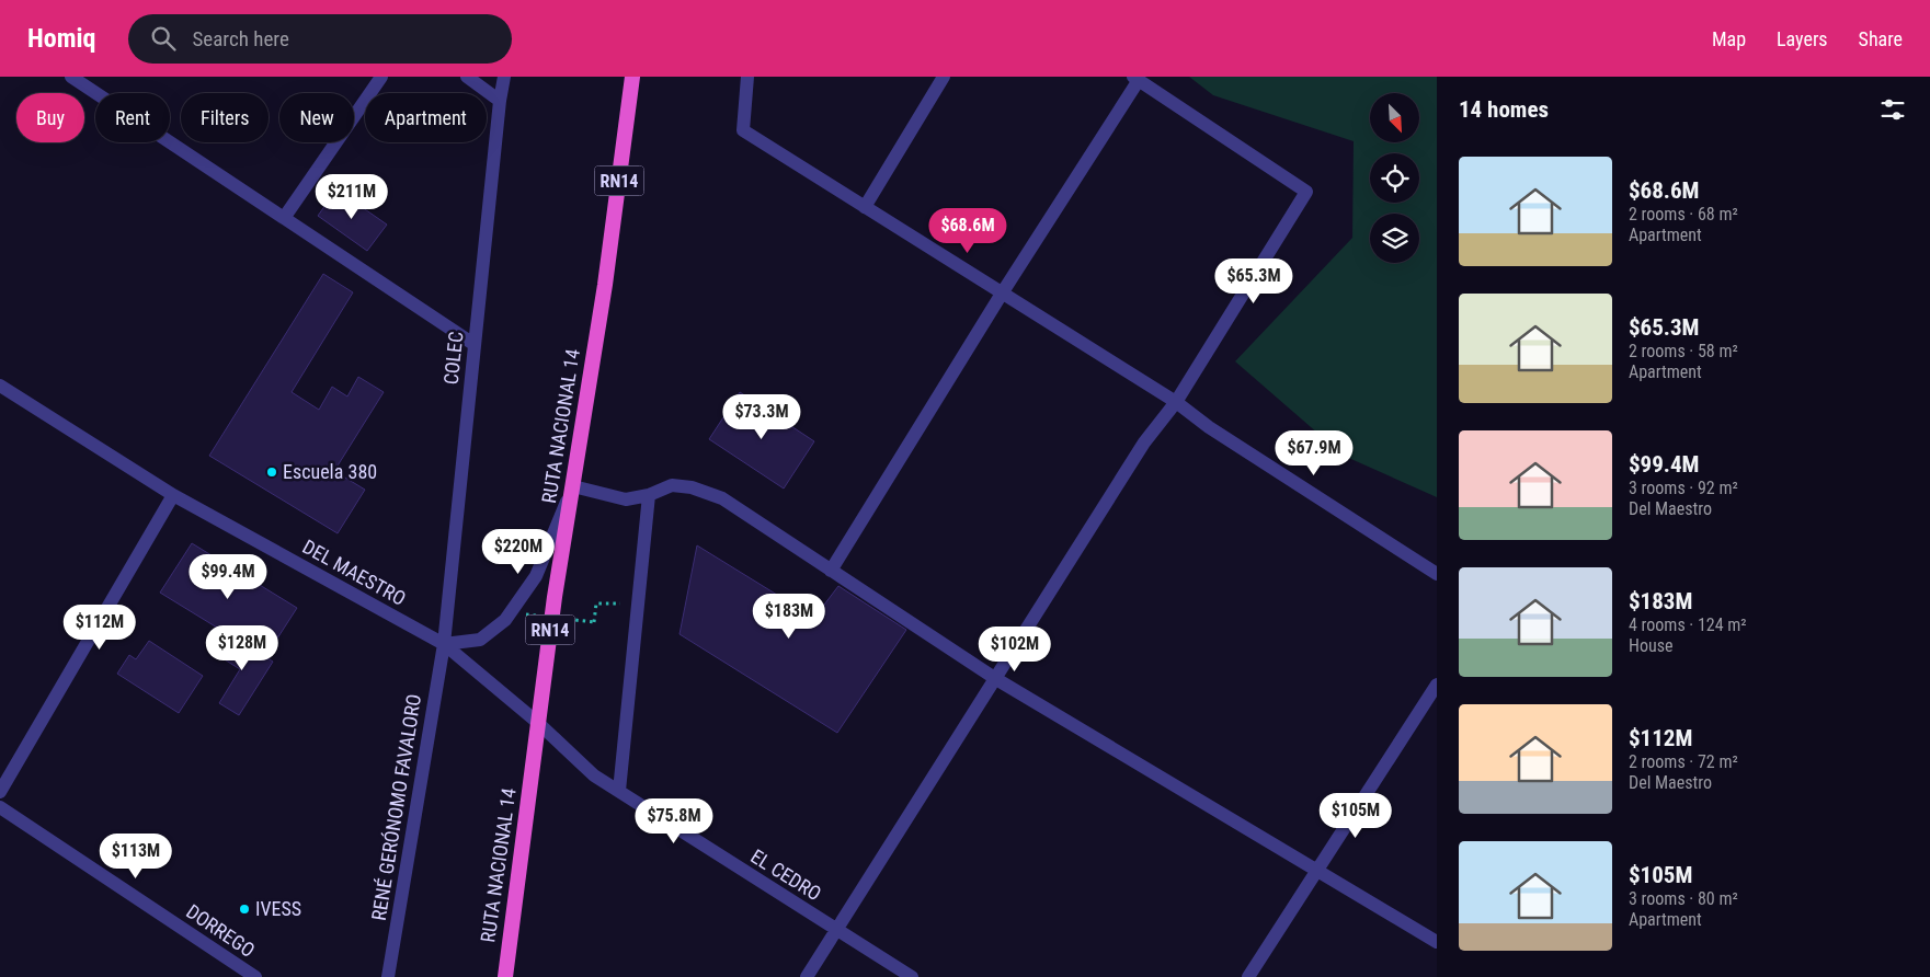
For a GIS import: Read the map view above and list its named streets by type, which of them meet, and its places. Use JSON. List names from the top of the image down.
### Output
{
  "streets": {
    "highway": ["RN14", "RUTA NACIONAL 14"],
    "street": [
      "COLEC",
      "DEL MAESTRO",
      "RENÉ GERÓNOMO FAVALORO",
      "EL CEDRO",
      "DORREGO"
    ]
  },
  "crossings": [
    ["COLEC", "DEL MAESTRO"],
    ["COLEC", "RENÉ GERÓNOMO FAVALORO"],
    ["RUTA NACIONAL 14", "DEL MAESTRO"],
    ["RUTA NACIONAL 14", "EL CEDRO"],
    ["DEL MAESTRO", "RENÉ GERÓNOMO FAVALORO"],
    ["DEL MAESTRO", "EL CEDRO"]
  ],
  "places": ["Escuela 380", "IVESS"],
  "north": "bottom right",
  "page": {
    "header": "Homiq",
    "search": "Search here",
    "nav": ["Map", "Layers", "Share"],
    "heading": "14 homes",
    "chip": [
      "Buy",
      "Rent",
      "Filters",
      "New",
      "Apartment"
    ],
    "list": [
      {
        "name": "$68.6M",
        "note": "2 rooms · 68 m² · Apartment"
      },
      {
        "name": "$65.3M",
        "note": "2 rooms · 58 m² · Apartment"
      },
      {
        "name": "$99.4M",
        "note": "3 rooms · 92 m² · Del Maestro"
      },
      {
        "name": "$183M",
        "note": "4 rooms · 124 m² · House"
      },
      {
        "name": "$112M",
        "note": "2 rooms · 72 m² · Del Maestro"
      },
      {
        "name": "$105M",
        "note": "3 rooms · 80 m² · Apartment"
      }
    ],
    "price": [
      "$211M",
      "$68.6M",
      "$65.3M",
      "$73.3M",
      "$67.9M",
      "$220M",
      "$99.4M",
      "$183M",
      "$112M",
      "$128M",
      "$102M",
      "$105M",
      "$75.8M",
      "$113M"
    ]
  }
}
